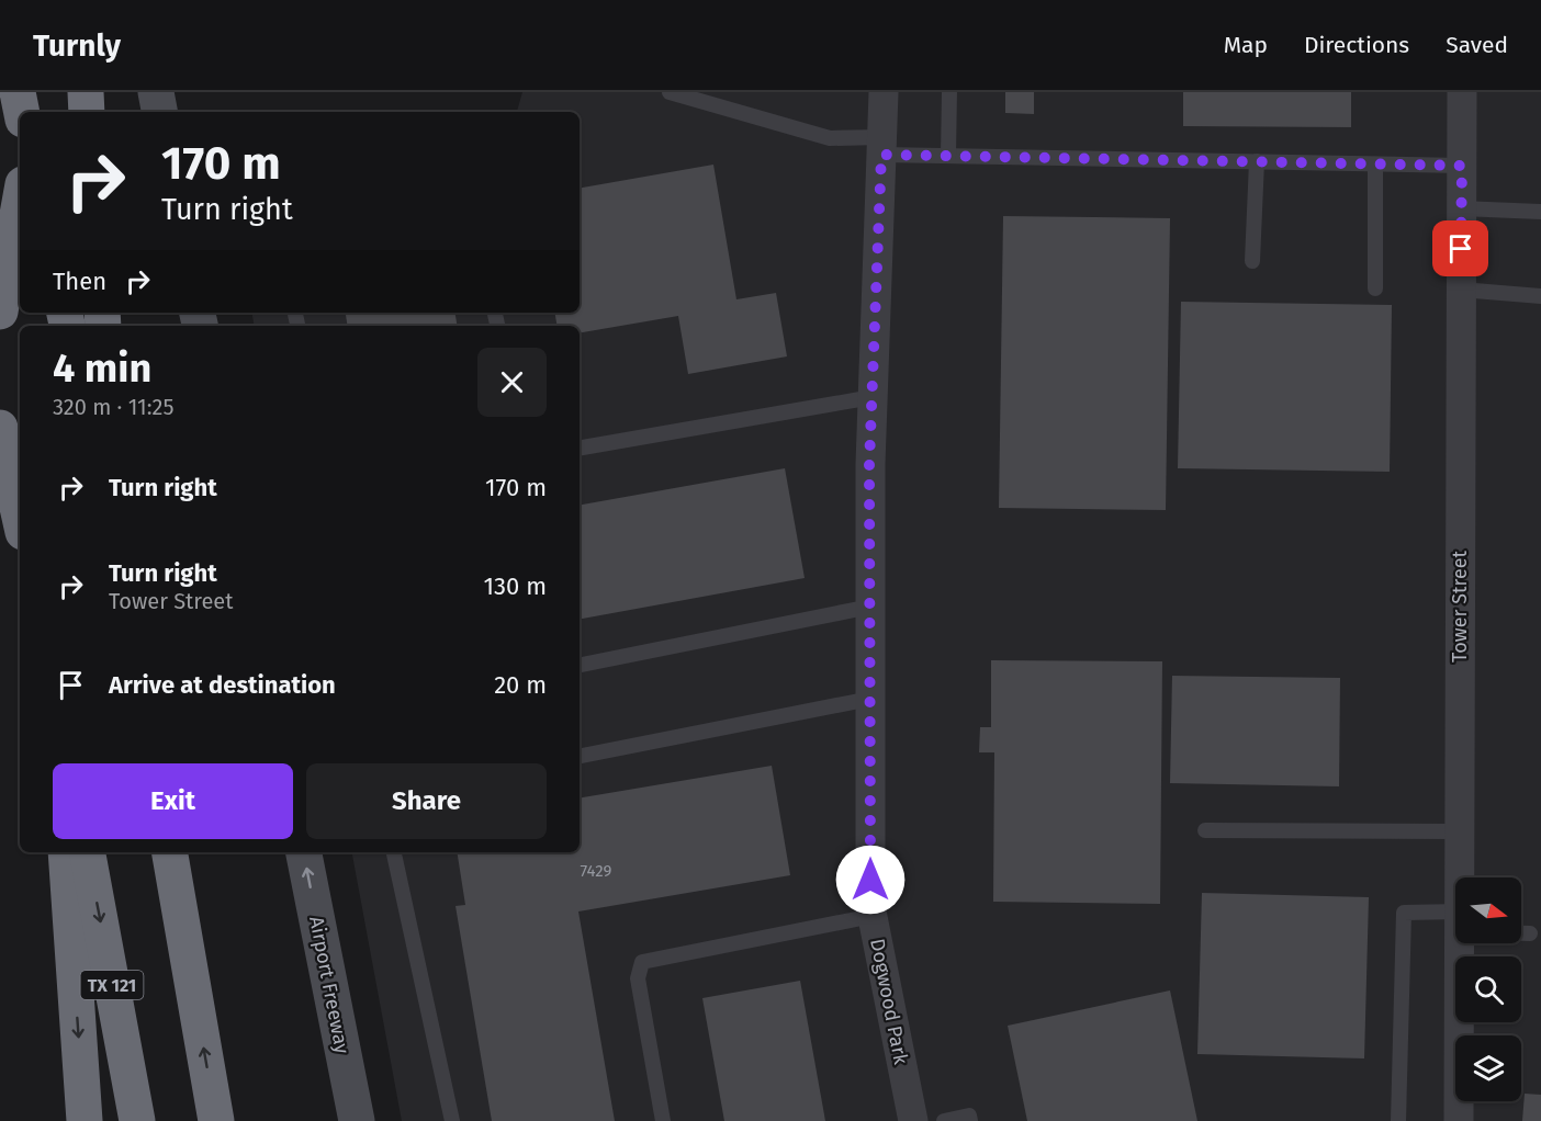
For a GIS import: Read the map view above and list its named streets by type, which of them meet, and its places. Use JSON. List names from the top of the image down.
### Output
{
  "streets": {
    "highway": ["TX 121"],
    "main road": ["Airport Freeway"],
    "street": ["Tower Street", "Dogwood Park"]
  },
  "one_way": ["Airport Freeway"],
  "house_numbers": ["7429"],
  "north": "right",
  "page": {
    "header": "Turnly",
    "nav": ["Map", "Directions", "Saved"],
    "turn": ["170 m", "Turn right"],
    "then": "Then",
    "heading": ["4 min", "320 m · 11:25"],
    "list": [
      {
        "name": "Turn right",
        "value": "170 m"
      },
      {
        "name": "Turn right",
        "note": "Tower Street",
        "value": "130 m"
      },
      {
        "name": "Arrive at destination",
        "value": "20 m"
      }
    ],
    "buttons": ["Exit", "Share"]
  }
}
